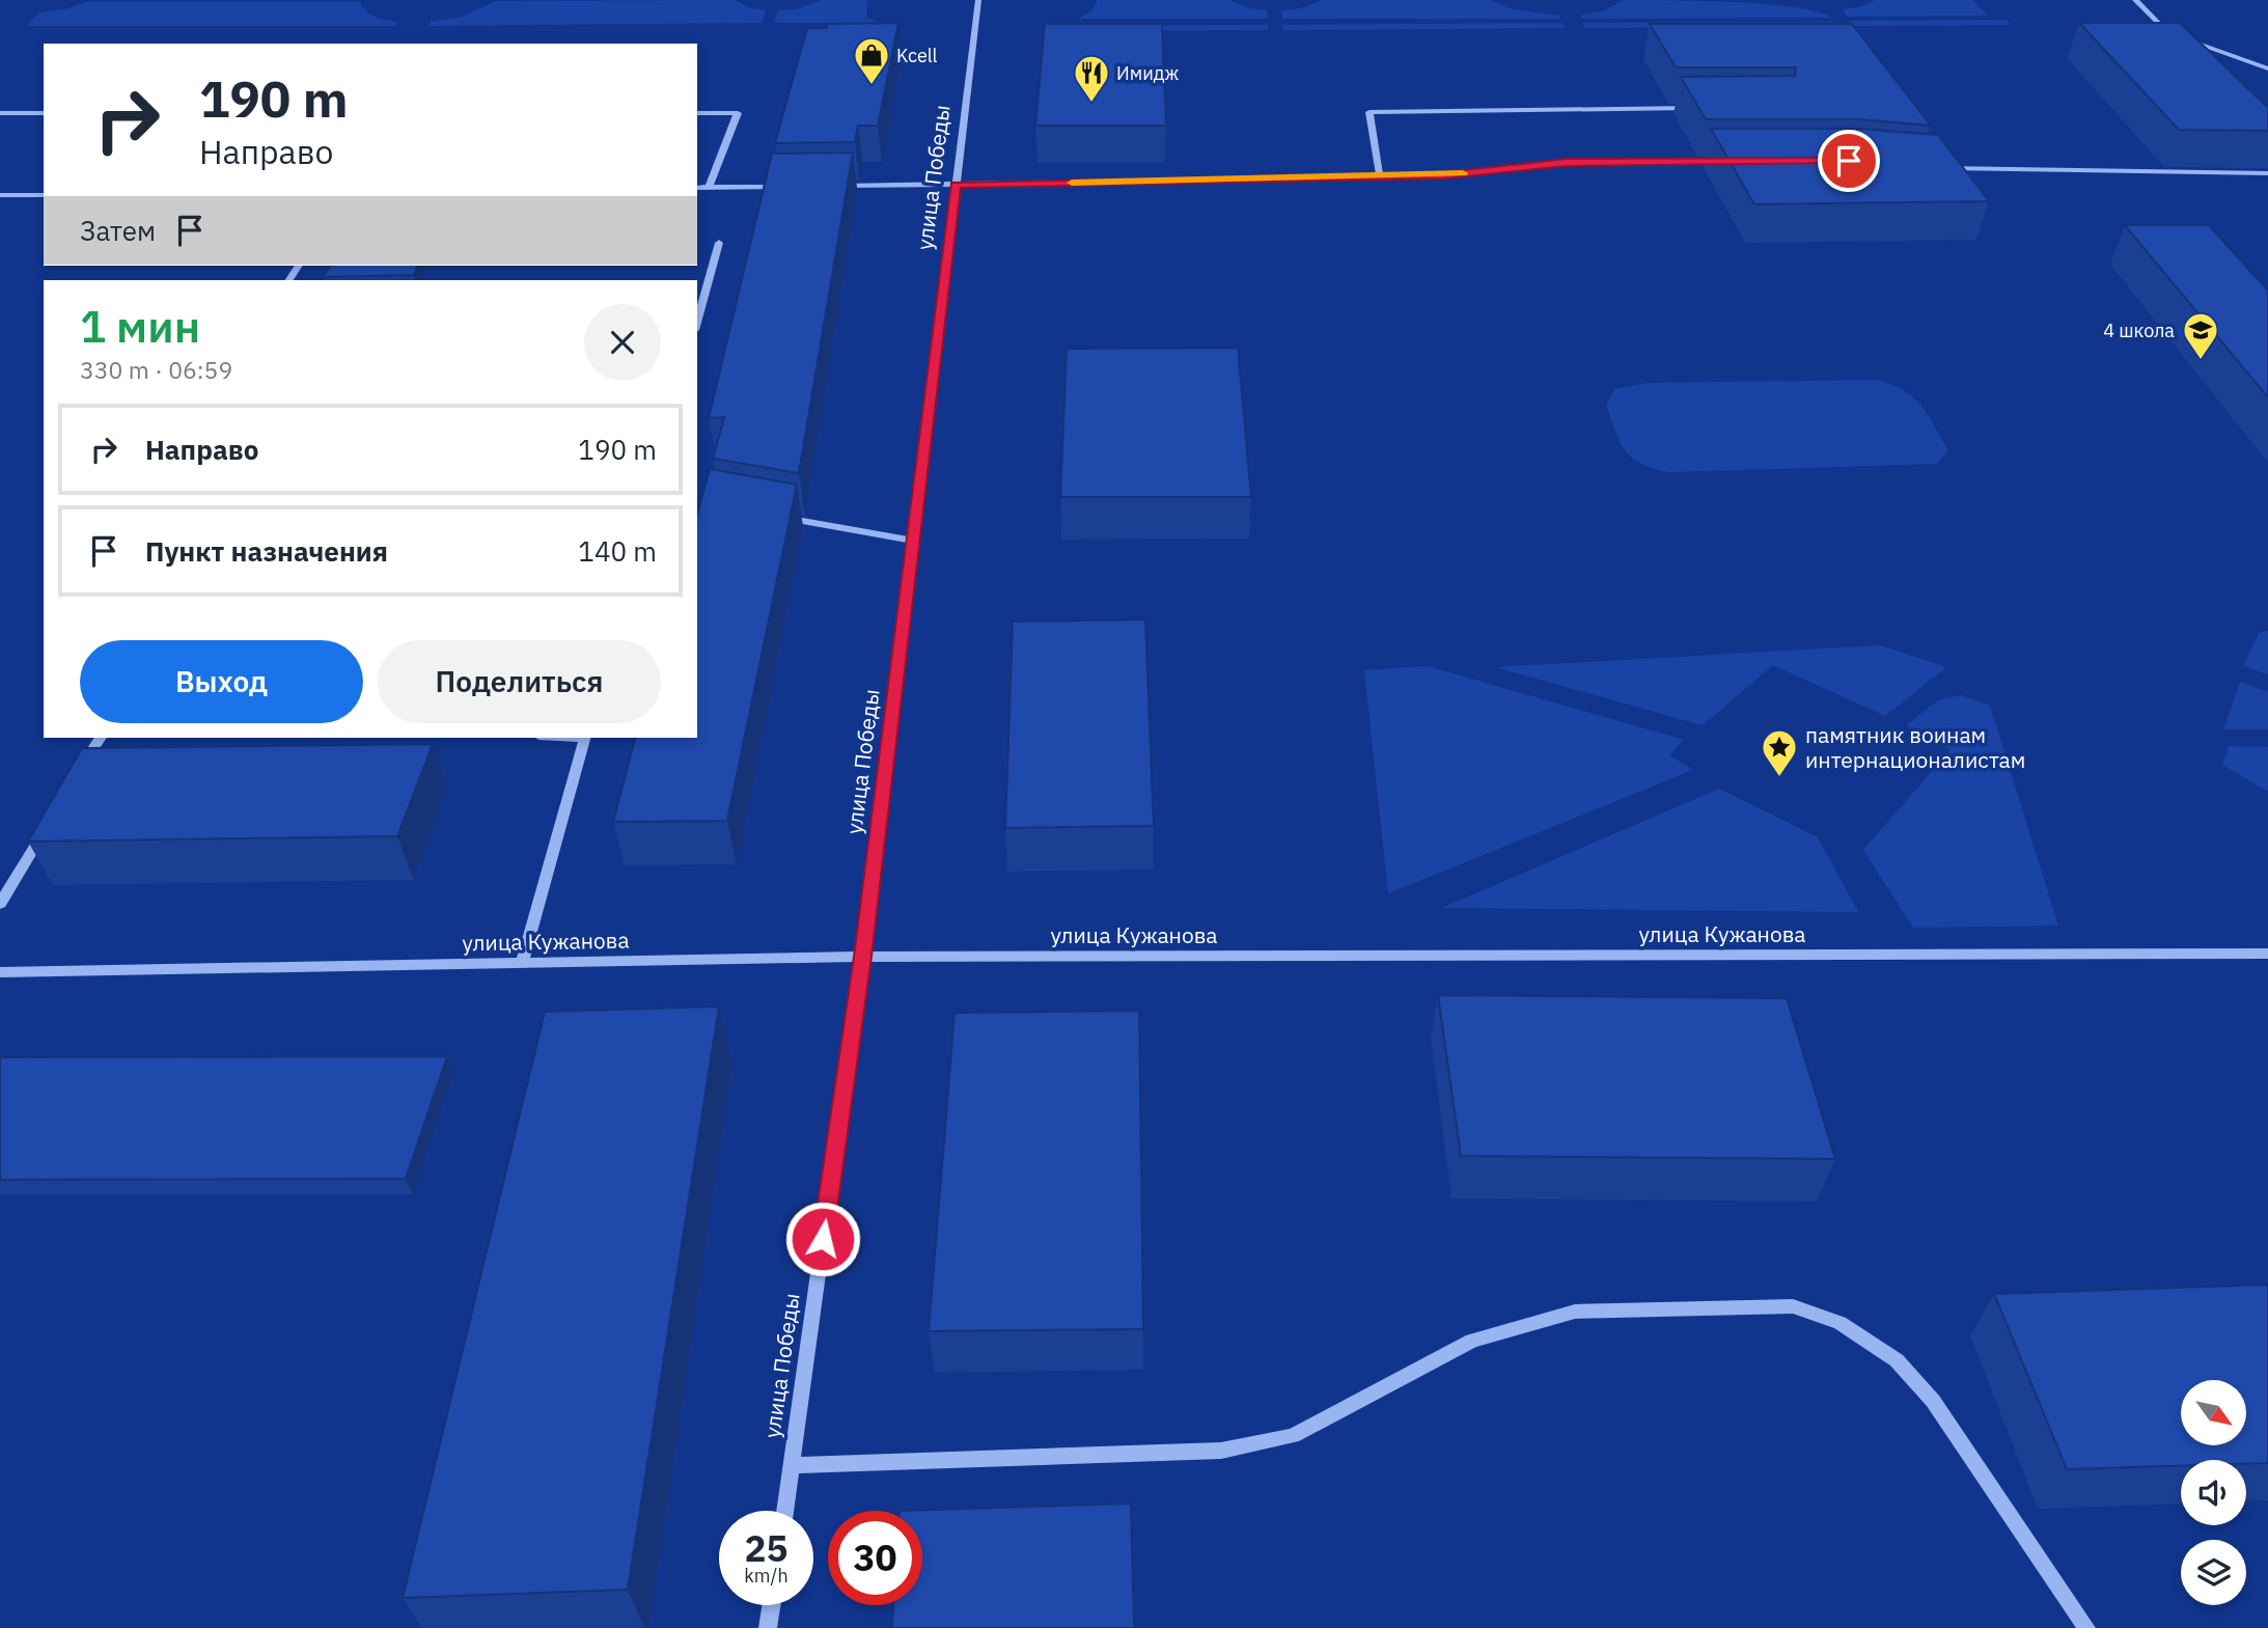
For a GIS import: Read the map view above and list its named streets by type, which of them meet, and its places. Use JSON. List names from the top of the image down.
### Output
{
  "streets": {
    "street": ["улица Победы", "улица Кужанова"]
  },
  "crossings": [
    ["улица Победы", "улица Кужанова"]
  ],
  "places": {
    "shop": ["Kcell"],
    "restaurant": ["Имидж"],
    "school or university": ["4 школа"],
    "place": ["памятник воинам интернационалистам"]
  },
  "north": "bottom right",
  "page": {
    "turn": ["190 m", "Направо"],
    "then": "Затем",
    "heading": ["1 мин", "330 m · 06:59"],
    "list": [
      {
        "name": "Направо",
        "value": "190 m"
      },
      {
        "name": "Пункт назначения",
        "value": "140 m"
      }
    ],
    "buttons": ["Выход", "Поделиться"],
    "speed": "25 km/h",
    "limit": "30"
  }
}
